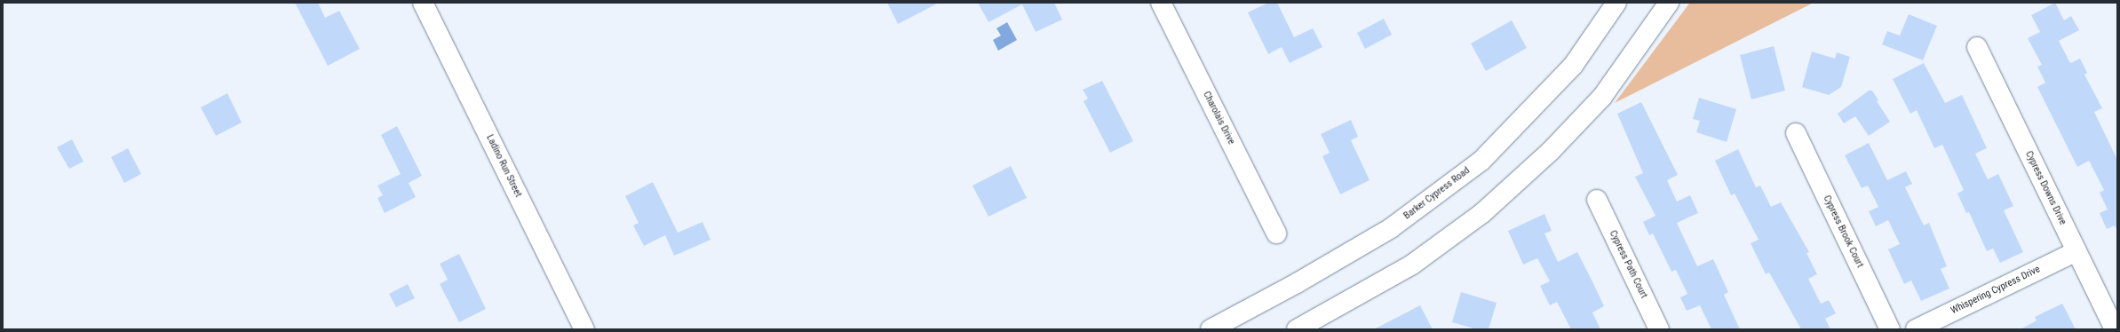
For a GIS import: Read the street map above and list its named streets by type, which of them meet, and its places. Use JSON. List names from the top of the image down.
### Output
{
  "streets": {
    "street": [
      "Charolais Drive",
      "Ladino Run Street",
      "Cypress Downs Drive",
      "Barker Cypress Road",
      "Cypress Brook Court",
      "Cypress Path Court",
      "Whispering Cypress Drive"
    ]
  },
  "crossings": [
    ["Cypress Downs Drive", "Whispering Cypress Drive"]
  ]
}
